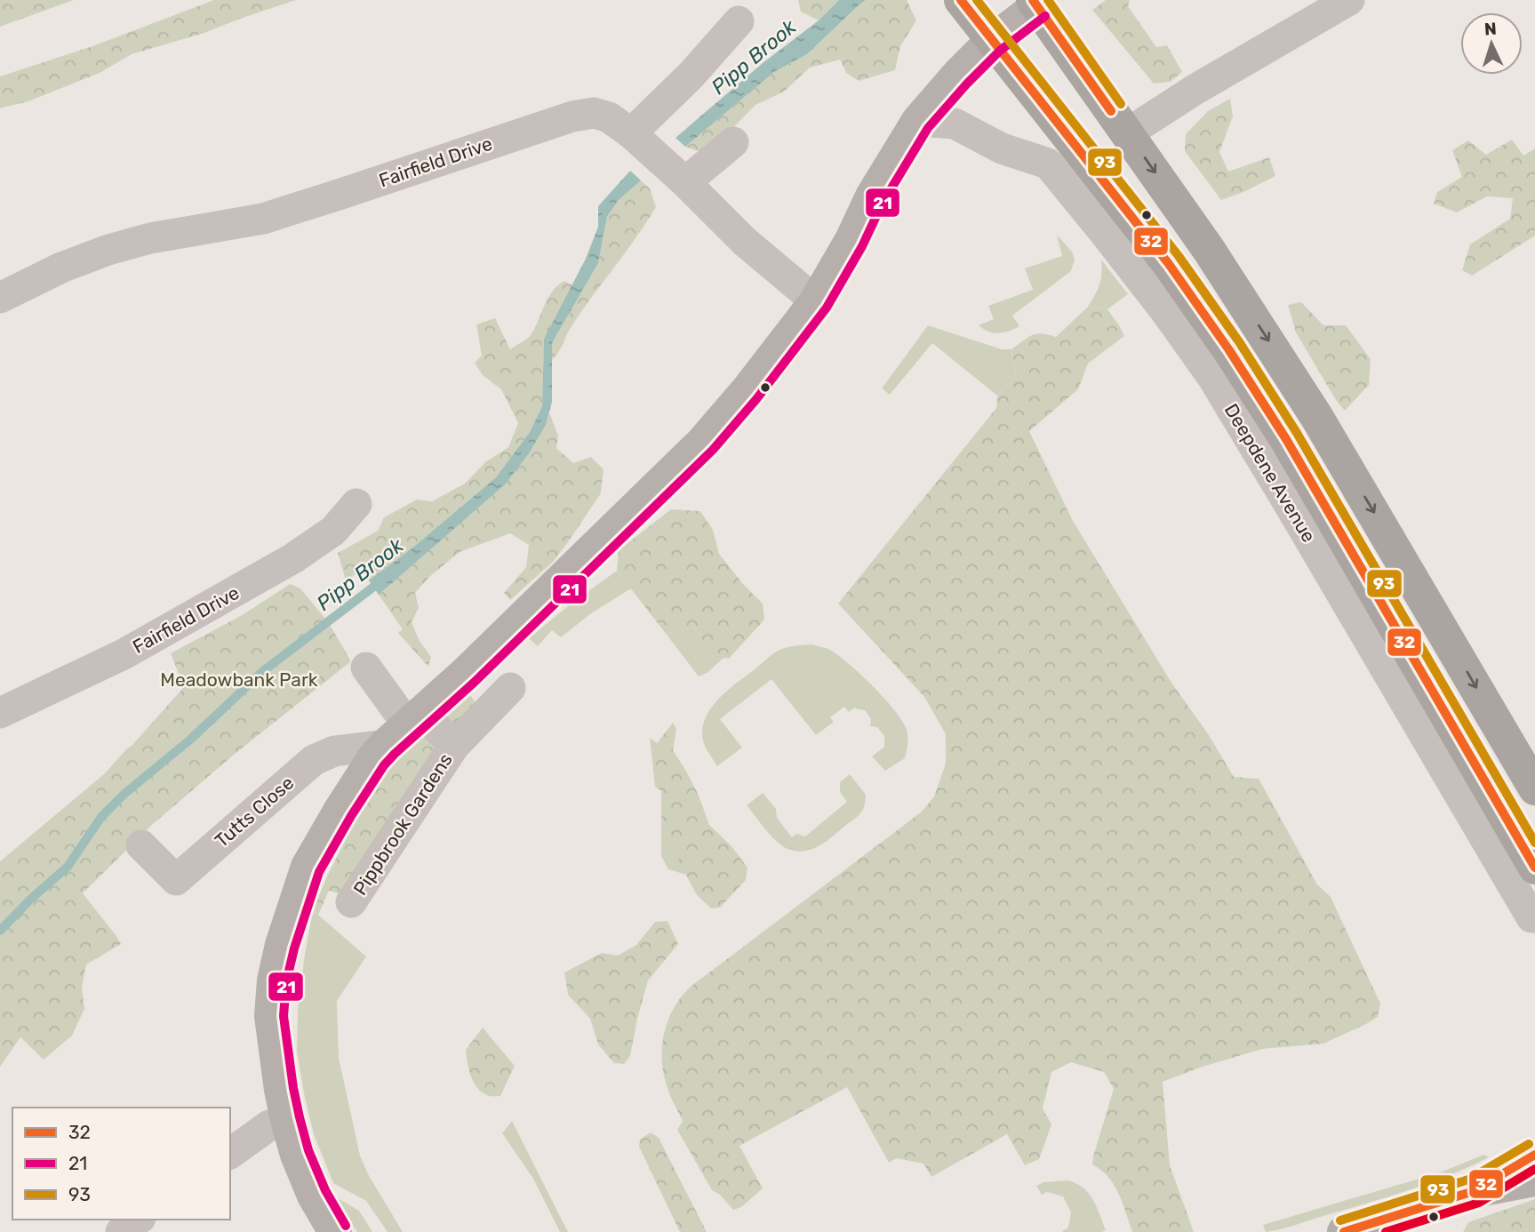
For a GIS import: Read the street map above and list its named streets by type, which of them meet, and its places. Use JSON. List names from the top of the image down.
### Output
{
  "streets": {
    "highway": ["Deepdene Avenue"],
    "street": ["Fairfield Drive", "Tutts Close", "Pippbrook Gardens"]
  },
  "crossings": [
    ["Tutts Close", "Pippbrook Gardens"]
  ],
  "water": ["Pipp Brook"],
  "parks": ["Meadowbank Park"],
  "lines": ["transit line 32", "transit line 93", "transit line 21"],
  "legend": ["32", "21", "93"],
  "north": "top"
}
